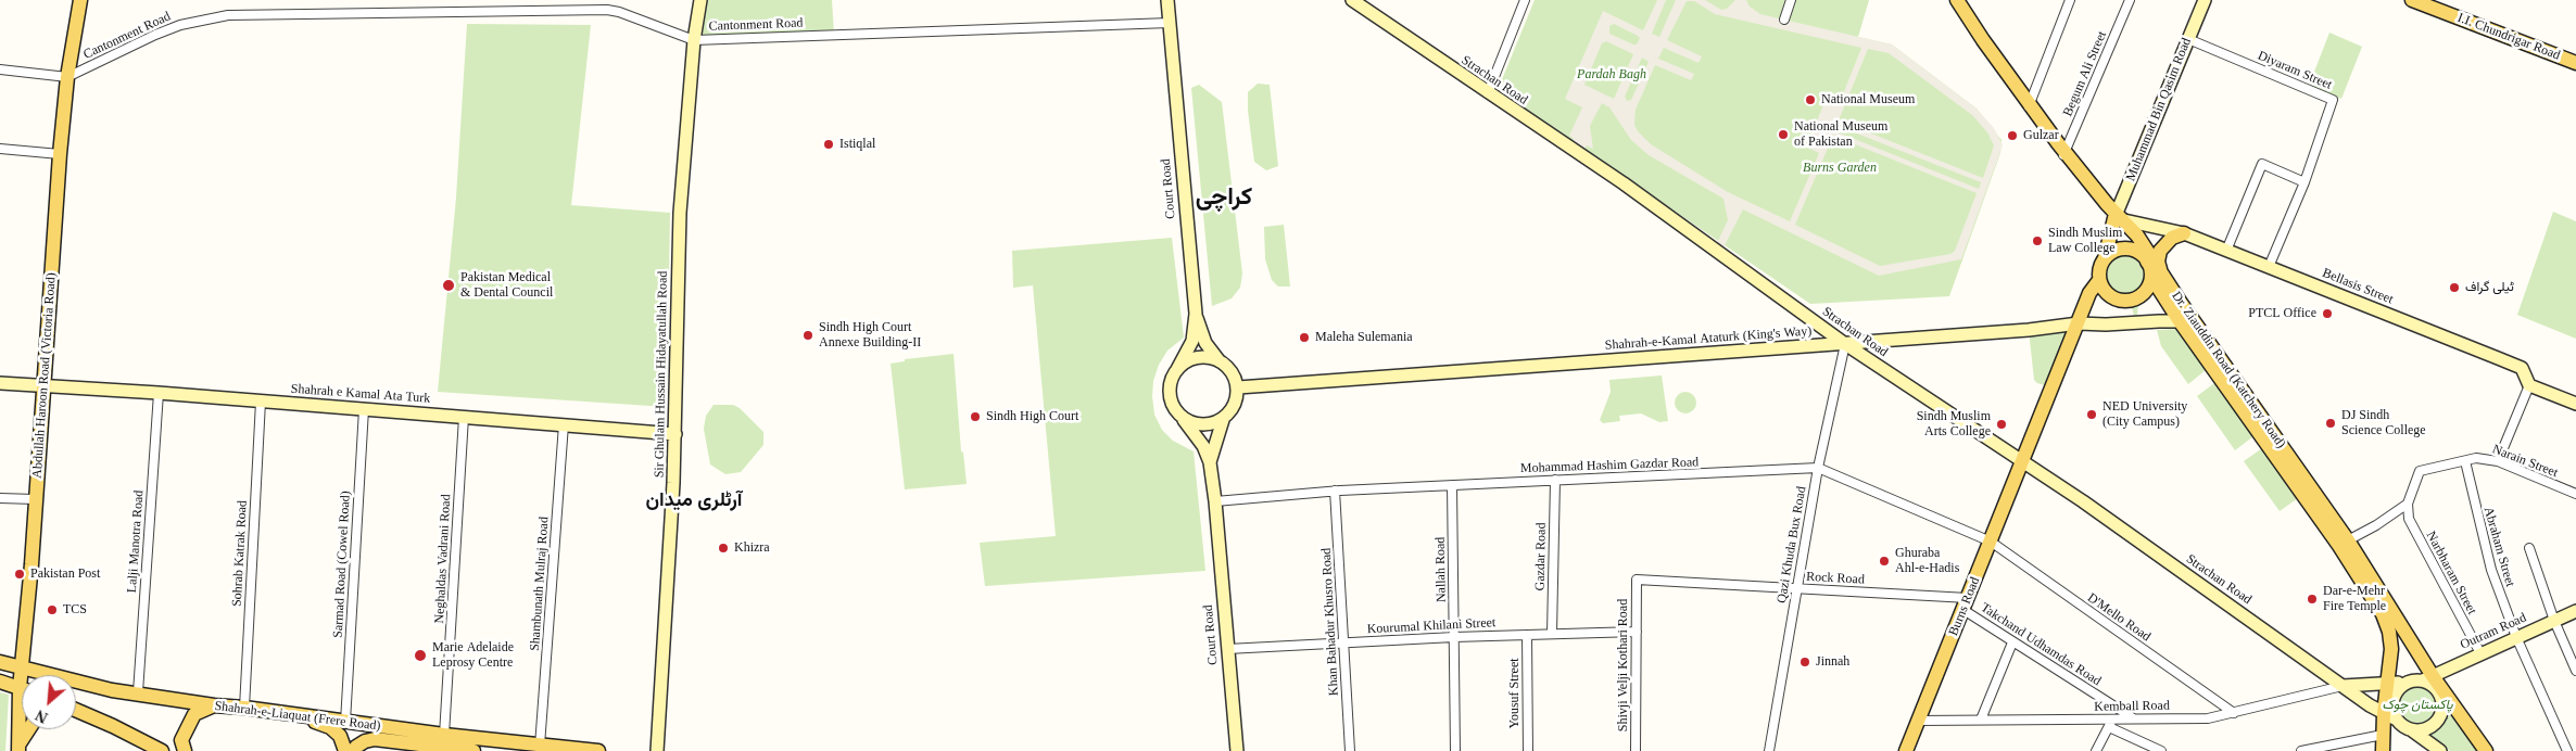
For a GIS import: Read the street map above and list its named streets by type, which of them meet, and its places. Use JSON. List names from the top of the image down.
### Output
{
  "streets": {
    "main road": [
      "I.I. Chundrigar Road",
      "Dr. Ziauddin Road (Katchery Road)",
      "Abdullah Haroon Road (Victoria Road)",
      "Burns Road",
      "Shahrah-e-Liaquat (Frere Road)"
    ],
    "street": [
      "Cantonment Road",
      "Diyaram Street",
      "Begum Ali Street",
      "Strachan Road",
      "Muhammad Bin Qasim Road",
      "Court Road",
      "Bellasis Street",
      "Shahrah-e-Kamal Ataturk (King's Way)",
      "Sir Ghulam Hussain Hidayatullah Road",
      "Shahrah e Kamal Ata Turk",
      "Narain Street",
      "Mohammad Hashim Gazdar Road",
      "Lalji Manotra Road",
      "Qazi Khuda Bux Road",
      "Abraham Street",
      "Sohrab Katrak Road",
      "Gazdar Road",
      "Neghaldas Vadrani Road",
      "Sarmad Road (Cowel Road)",
      "Nallah Road",
      "Narbharam Street",
      "Rock Road",
      "Shambunath Mulraj Road",
      "D'Mello Road",
      "Khan Bahadur Khusro Road",
      "Kourumal Khilani Street",
      "Outram Road",
      "Takchand Udhamdas Road",
      "Shivji Velji Kothari Road",
      "Yousuf Street",
      "Kemball Road"
    ]
  },
  "crossings": [
    ["Cantonment Road", "Court Road"],
    ["Cantonment Road", "Sir Ghulam Hussain Hidayatullah Road"],
    ["Cantonment Road", "Abdullah Haroon Road (Victoria Road)"],
    ["Diyaram Street", "Muhammad Bin Qasim Road"],
    ["Begum Ali Street", "Dr. Ziauddin Road (Katchery Road)"],
    ["Strachan Road", "Shahrah-e-Kamal Ataturk (King's Way)"],
    ["Strachan Road", "Dr. Ziauddin Road (Katchery Road)"],
    ["Strachan Road", "Qazi Khuda Bux Road"],
    ["Strachan Road", "Burns Road"],
    ["Strachan Road", "Outram Road"],
    ["Strachan Road", "Kemball Road"],
    ["Muhammad Bin Qasim Road", "Bellasis Street"],
    ["Muhammad Bin Qasim Road", "Dr. Ziauddin Road (Katchery Road)"],
    ["Court Road", "Shahrah-e-Kamal Ataturk (King's Way)"],
    ["Court Road", "Mohammad Hashim Gazdar Road"],
    ["Court Road", "Kourumal Khilani Street"],
    ["Bellasis Street", "Dr. Ziauddin Road (Katchery Road)"],
    ["Shahrah-e-Kamal Ataturk (King's Way)", "Dr. Ziauddin Road (Katchery Road)"],
    ["Shahrah-e-Kamal Ataturk (King's Way)", "Qazi Khuda Bux Road"],
    ["Dr. Ziauddin Road (Katchery Road)", "Outram Road"],
    ["Sir Ghulam Hussain Hidayatullah Road", "Shahrah e Kamal Ata Turk"],
    ["Abdullah Haroon Road (Victoria Road)", "Shahrah e Kamal Ata Turk"],
    ["Abdullah Haroon Road (Victoria Road)", "Shahrah-e-Liaquat (Frere Road)"],
    ["Shahrah e Kamal Ata Turk", "Lalji Manotra Road"],
    ["Shahrah e Kamal Ata Turk", "Sohrab Katrak Road"],
    ["Shahrah e Kamal Ata Turk", "Neghaldas Vadrani Road"],
    ["Shahrah e Kamal Ata Turk", "Sarmad Road (Cowel Road)"],
    ["Shahrah e Kamal Ata Turk", "Shambunath Mulraj Road"],
    ["Narain Street", "Abraham Street"],
    ["Narain Street", "Narbharam Street"],
    ["Mohammad Hashim Gazdar Road", "Qazi Khuda Bux Road"],
    ["Mohammad Hashim Gazdar Road", "Gazdar Road"],
    ["Mohammad Hashim Gazdar Road", "Nallah Road"],
    ["Mohammad Hashim Gazdar Road", "Burns Road"],
    ["Mohammad Hashim Gazdar Road", "D'Mello Road"],
    ["Mohammad Hashim Gazdar Road", "Khan Bahadur Khusro Road"],
    ["Lalji Manotra Road", "Shahrah-e-Liaquat (Frere Road)"],
    ["Qazi Khuda Bux Road", "Rock Road"],
    ["Abraham Street", "Outram Road"],
    ["Sohrab Katrak Road", "Shahrah-e-Liaquat (Frere Road)"],
    ["Gazdar Road", "Kourumal Khilani Street"],
    ["Neghaldas Vadrani Road", "Shahrah-e-Liaquat (Frere Road)"],
    ["Sarmad Road (Cowel Road)", "Shahrah-e-Liaquat (Frere Road)"],
    ["Nallah Road", "Kourumal Khilani Street"],
    ["Narbharam Street", "Outram Road"],
    ["Rock Road", "Burns Road"],
    ["Rock Road", "Takchand Udhamdas Road"],
    ["Rock Road", "Shivji Velji Kothari Road"],
    ["Shambunath Mulraj Road", "Shahrah-e-Liaquat (Frere Road)"],
    ["Burns Road", "D'Mello Road"],
    ["Burns Road", "Takchand Udhamdas Road"],
    ["Burns Road", "Kemball Road"],
    ["D'Mello Road", "Kemball Road"],
    ["Khan Bahadur Khusro Road", "Kourumal Khilani Street"],
    ["Kourumal Khilani Street", "Shivji Velji Kothari Road"],
    ["Kourumal Khilani Street", "Yousuf Street"],
    ["Takchand Udhamdas Road", "Kemball Road"]
  ],
  "districts": ["کراچی", "آرٹلری میدان"],
  "parks": ["Pardah Bagh", "Burns Garden", "پاکستان چوک"],
  "places": [
    "National Museum",
    "National Museum of Pakistan",
    "Gulzar",
    "Istiqlal",
    "Sindh Muslim Law College",
    "Pakistan Medical & Dental Council",
    "ٹیلی گراف",
    "PTCL Office",
    "Sindh High Court Annexe Building-II",
    "Maleha Sulemania",
    "NED University (City Campus)",
    "Sindh High Court",
    "DJ Sindh Science College",
    "Sindh Muslim Arts College",
    "Khizra",
    "Ghuraba Ahl-e-Hadis",
    "Pakistan Post",
    "Dar-e-Mehr Fire Temple",
    "TCS",
    "Marie Adelaide Leprosy Centre",
    "Jinnah"
  ],
  "north": "bottom left"
}
